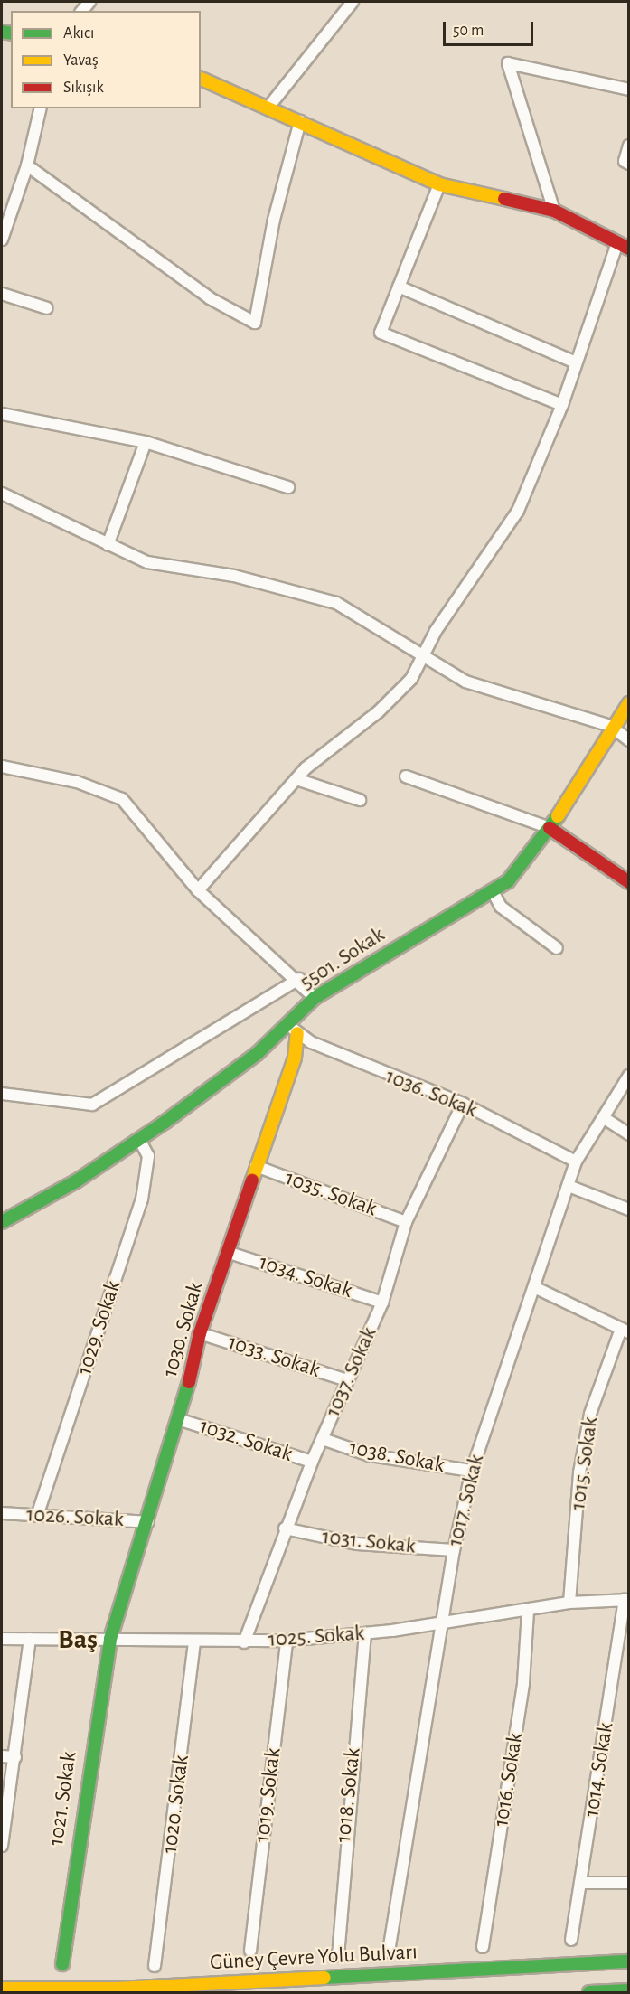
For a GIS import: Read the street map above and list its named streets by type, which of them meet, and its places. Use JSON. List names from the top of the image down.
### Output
{
  "streets": {
    "main road": [
      "5501. Sokak",
      "1030. Sokak",
      "1021. Sokak",
      "Güney Çevre Yolu Bulvarı"
    ],
    "street": [
      "1036. Sokak",
      "1035. Sokak",
      "1034. Sokak",
      "1029. Sokak",
      "1033. Sokak",
      "1037. Sokak",
      "1032. Sokak",
      "1038. Sokak",
      "1015. Sokak",
      "1017. Sokak",
      "1026. Sokak",
      "1031. Sokak",
      "1025. Sokak",
      "1014. Sokak",
      "1016. Sokak",
      "1019. Sokak",
      "1018. Sokak",
      "1020. Sokak"
    ]
  },
  "crossings": [
    ["5501. Sokak", "1036. Sokak"],
    ["5501. Sokak", "1029. Sokak"],
    ["1036. Sokak", "1030. Sokak"],
    ["1036. Sokak", "1037. Sokak"],
    ["1036. Sokak", "1017. Sokak"],
    ["1035. Sokak", "1030. Sokak"],
    ["1035. Sokak", "1037. Sokak"],
    ["1034. Sokak", "1030. Sokak"],
    ["1034. Sokak", "1037. Sokak"],
    ["1029. Sokak", "1026. Sokak"],
    ["1030. Sokak", "1033. Sokak"],
    ["1030. Sokak", "1032. Sokak"],
    ["1030. Sokak", "1026. Sokak"],
    ["1030. Sokak", "1025. Sokak"],
    ["1030. Sokak", "1021. Sokak"],
    ["1033. Sokak", "1037. Sokak"],
    ["1037. Sokak", "1032. Sokak"],
    ["1037. Sokak", "1038. Sokak"],
    ["1037. Sokak", "1031. Sokak"],
    ["1037. Sokak", "1025. Sokak"],
    ["1038. Sokak", "1017. Sokak"],
    ["1015. Sokak", "1025. Sokak"],
    ["1017. Sokak", "1031. Sokak"],
    ["1017. Sokak", "1025. Sokak"],
    ["1025. Sokak", "1014. Sokak"],
    ["1025. Sokak", "1016. Sokak"],
    ["1025. Sokak", "1019. Sokak"],
    ["1025. Sokak", "1018. Sokak"],
    ["1025. Sokak", "1021. Sokak"],
    ["1025. Sokak", "1020. Sokak"]
  ],
  "districts": ["Baş"],
  "legend": ["Akıcı", "Yavaş", "Sıkışık"],
  "scale_bar": "50 m"
}
